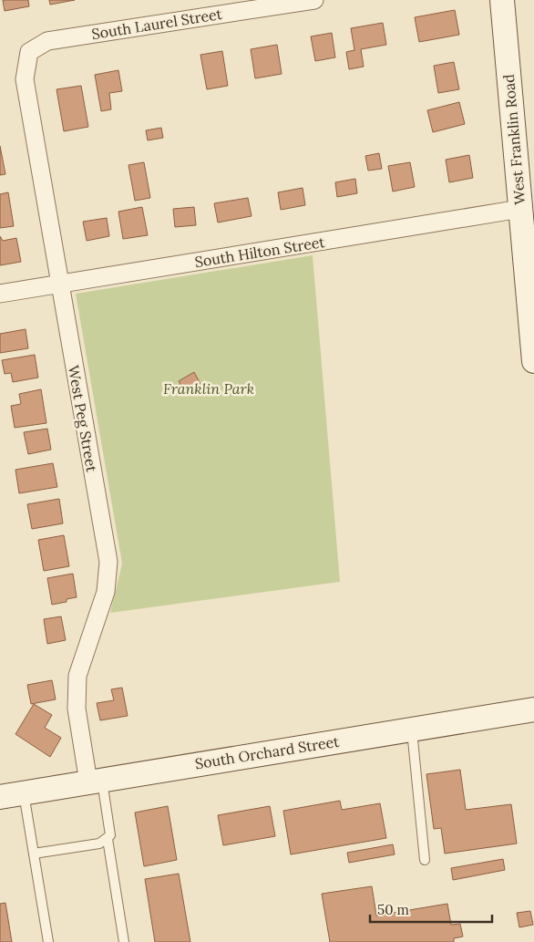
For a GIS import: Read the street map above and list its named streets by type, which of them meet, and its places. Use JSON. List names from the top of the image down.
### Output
{
  "streets": {
    "main road": ["West Franklin Road", "South Orchard Street"],
    "street": ["South Laurel Street", "South Hilton Street", "West Peg Street"]
  },
  "crossings": [
    ["South Laurel Street", "West Peg Street"],
    ["West Franklin Road", "South Hilton Street"],
    ["South Hilton Street", "West Peg Street"],
    ["West Peg Street", "South Orchard Street"]
  ],
  "parks": ["Franklin Park"],
  "scale_bar": "50 m"
}
